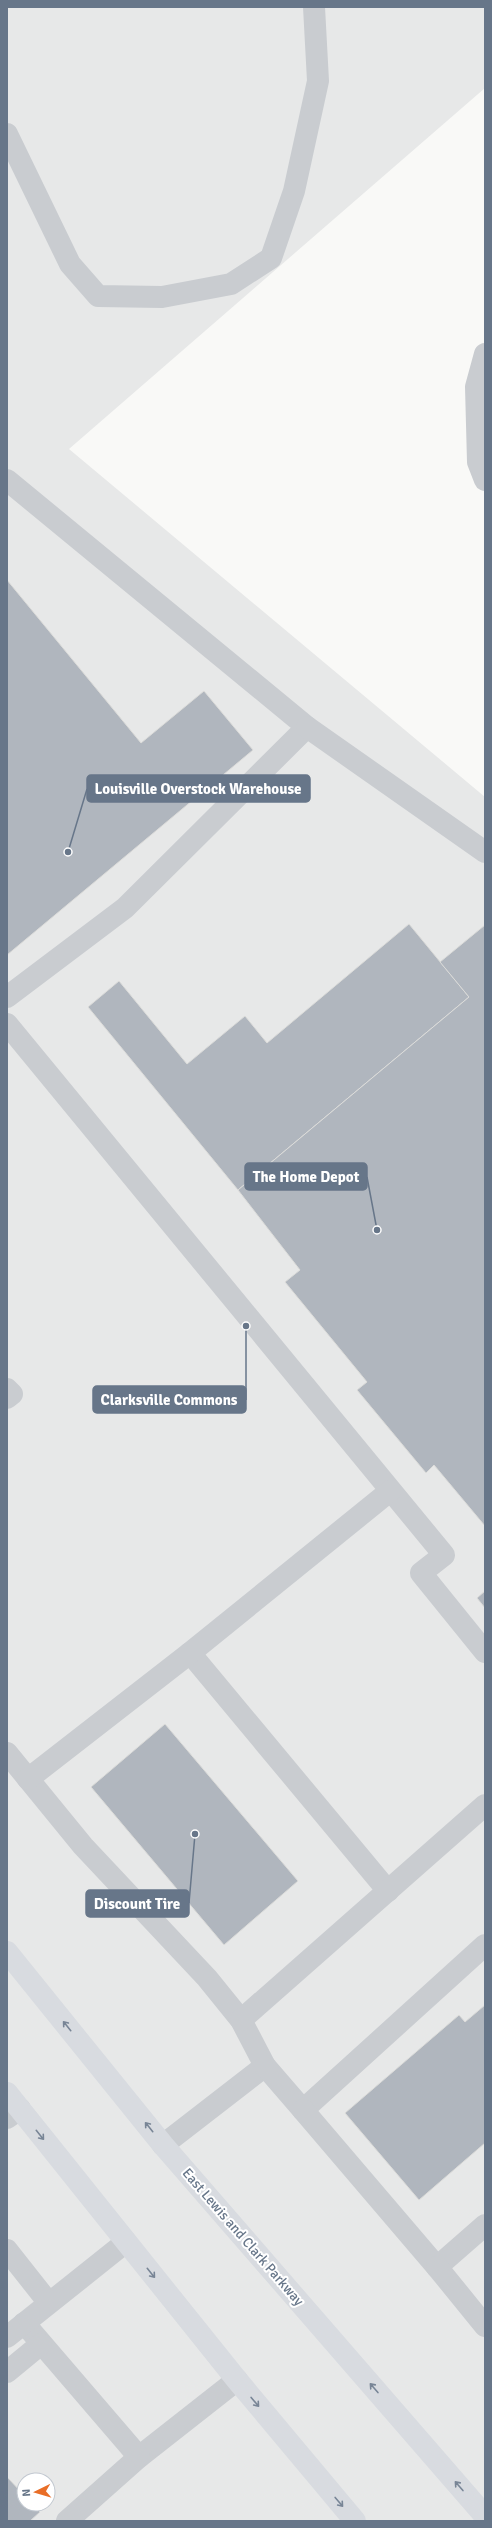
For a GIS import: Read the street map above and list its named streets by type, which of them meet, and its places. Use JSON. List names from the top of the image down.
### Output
{
  "streets": {
    "main road": ["East Lewis and Clark Parkway"]
  },
  "places": [
    "Louisville Overstock Warehouse",
    "The Home Depot",
    "Clarksville Commons",
    "Discount Tire"
  ],
  "north": "left"
}
